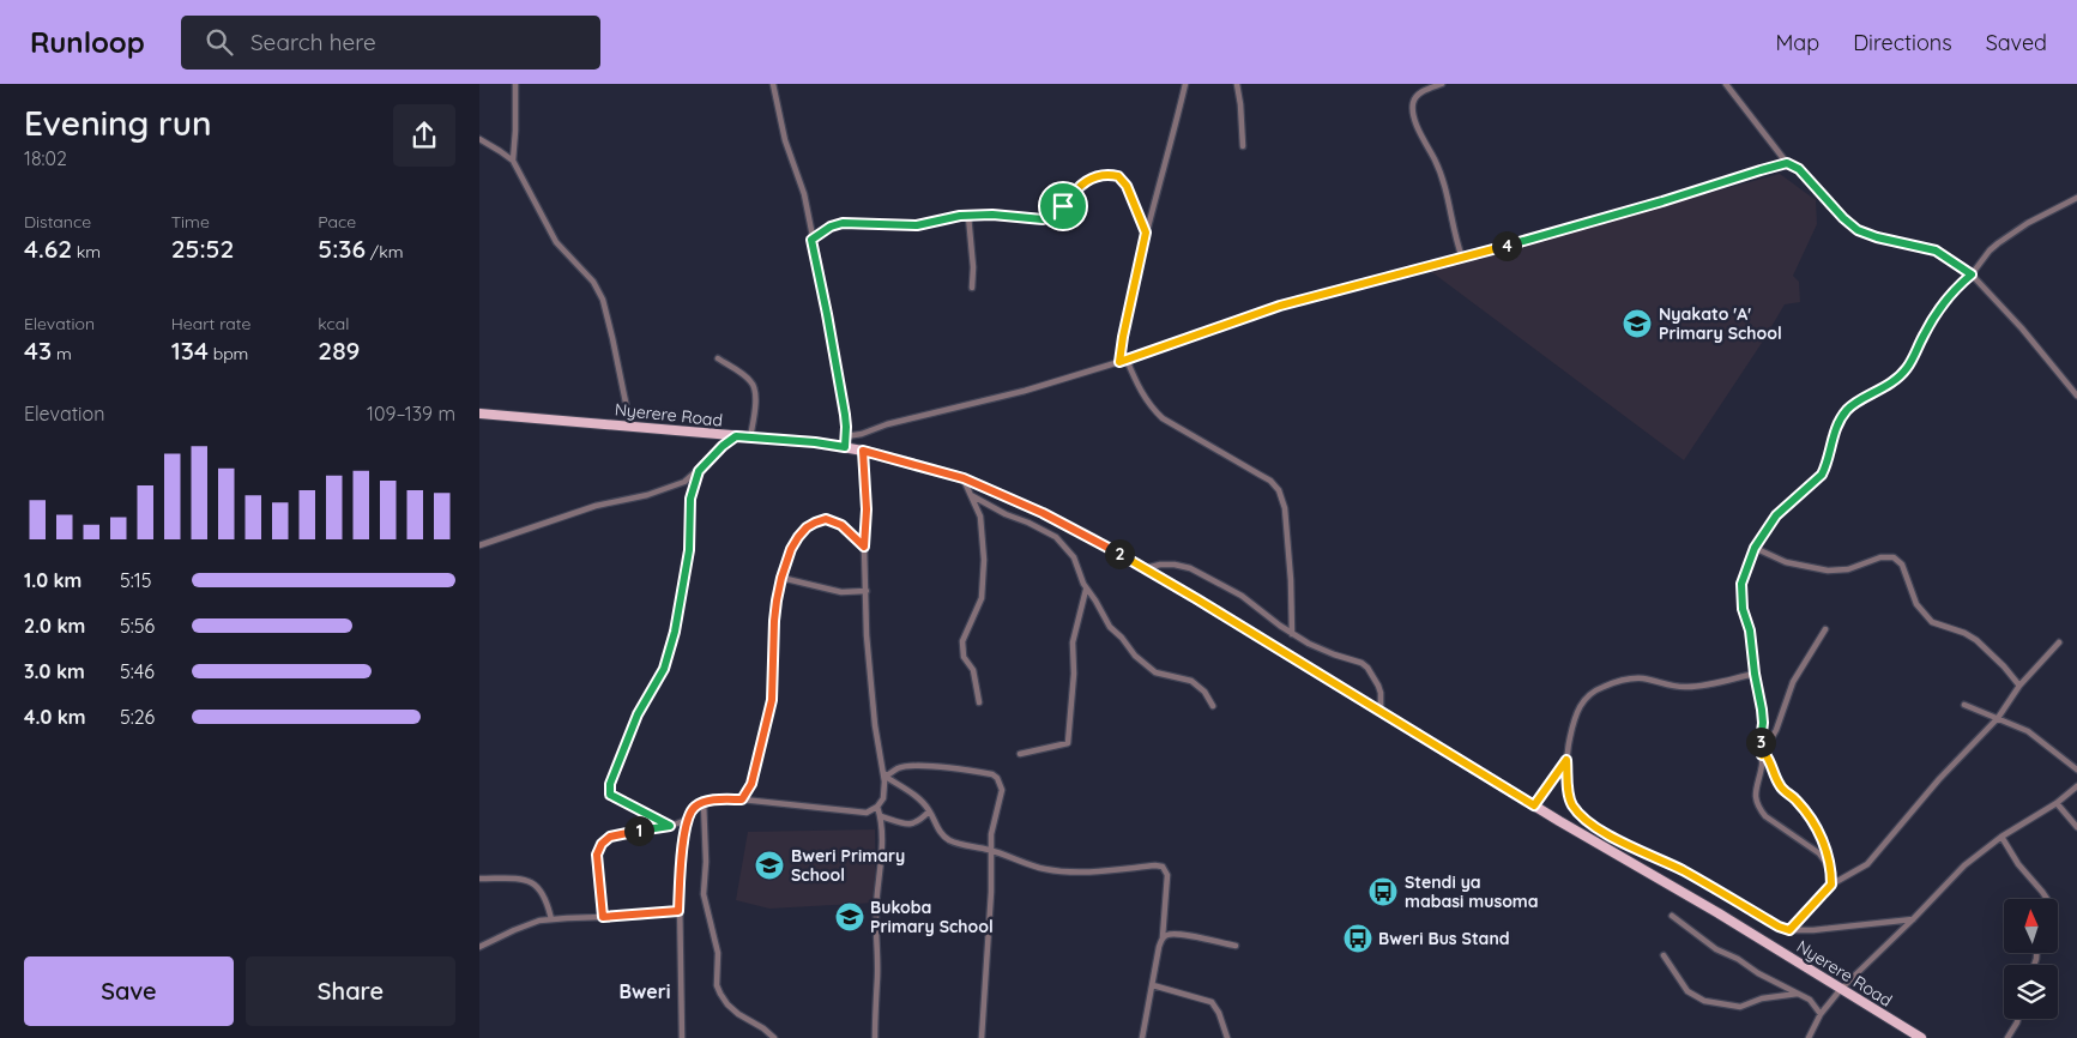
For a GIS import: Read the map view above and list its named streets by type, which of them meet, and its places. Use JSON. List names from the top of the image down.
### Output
{
  "streets": {
    "main road": ["Nyerere Road"]
  },
  "districts": ["Bweri"],
  "places": {
    "school or university": ["Nyakato 'A' Primary School", "Bweri Primary School", "Bukoba Primary School"],
    "bus stop": ["Stendi ya mabasi musoma", "Bweri Bus Stand"]
  },
  "north": "top",
  "page": {
    "header": "Runloop",
    "search": "Search here",
    "nav": ["Map", "Directions", "Saved"],
    "heading": ["Evening run", "18:02"],
    "stats": [
      ["Distance", "4.62 km"],
      ["Time", "25:52"],
      ["Pace", "5:36 /km"],
      ["Elevation", "43 m"],
      ["Heart rate", "134 bpm"],
      ["kcal", "289"]
    ],
    "pins": [
      "4",
      "2",
      "3",
      "1"
    ],
    "chart": ["Elevation", "109–139 m"],
    "list": [
      {
        "name": "1.0 km",
        "note": "5:15"
      },
      {
        "name": "2.0 km",
        "note": "5:56"
      },
      {
        "name": "3.0 km",
        "note": "5:46"
      },
      {
        "name": "4.0 km",
        "note": "5:26"
      }
    ],
    "buttons": ["Save", "Share"]
  }
}
